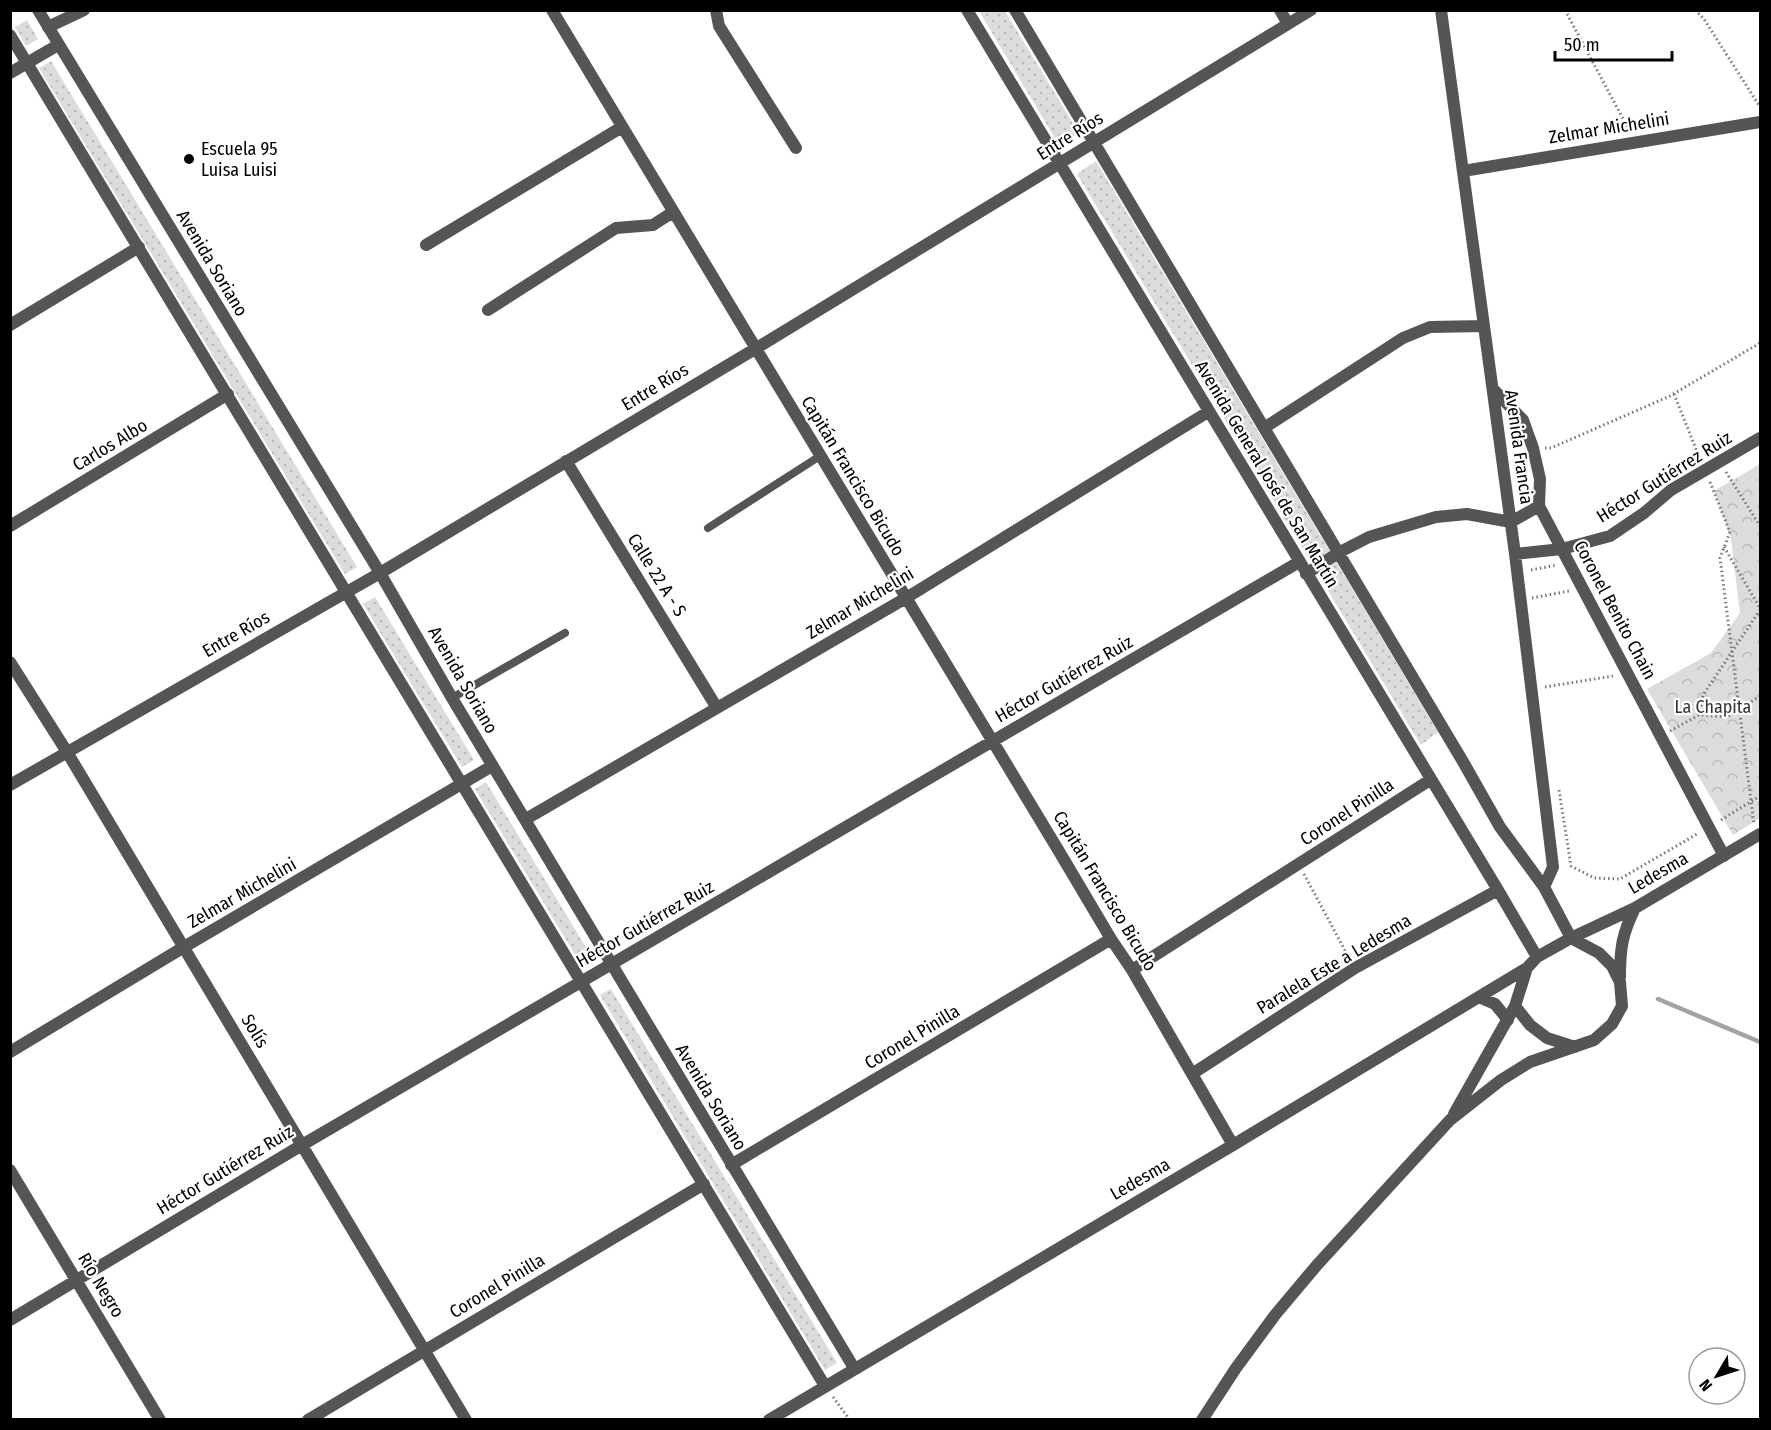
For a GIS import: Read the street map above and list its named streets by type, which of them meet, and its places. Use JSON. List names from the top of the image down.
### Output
{
  "streets": {
    "street": [
      "Zelmar Michelini",
      "Entre Ríos",
      "Avenida Soriano",
      "Carlos Albo",
      "Avenida Francia",
      "Avenida General José de San Martín",
      "Capitán Francisco Bicudo",
      "Héctor Gutiérrez Ruiz",
      "Calle 22 A - S",
      "Coronel Benito Chain",
      "Coronel Pinilla",
      "Ledesma",
      "Paralela Este a Ledesma",
      "Solís",
      "Río Negro"
    ]
  },
  "crossings": [
    ["Zelmar Michelini", "Avenida Soriano"],
    ["Zelmar Michelini", "Avenida Francia"],
    ["Zelmar Michelini", "Avenida General José de San Martín"],
    ["Zelmar Michelini", "Capitán Francisco Bicudo"],
    ["Zelmar Michelini", "Calle 22 A - S"],
    ["Zelmar Michelini", "Solís"],
    ["Entre Ríos", "Avenida Soriano"],
    ["Entre Ríos", "Avenida General José de San Martín"],
    ["Entre Ríos", "Capitán Francisco Bicudo"],
    ["Entre Ríos", "Calle 22 A - S"],
    ["Entre Ríos", "Solís"],
    ["Avenida Soriano", "Héctor Gutiérrez Ruiz"],
    ["Avenida Soriano", "Coronel Pinilla"],
    ["Avenida Soriano", "Ledesma"],
    ["Avenida Francia", "Avenida General José de San Martín"],
    ["Avenida Francia", "Héctor Gutiérrez Ruiz"],
    ["Avenida General José de San Martín", "Héctor Gutiérrez Ruiz"],
    ["Avenida General José de San Martín", "Coronel Pinilla"],
    ["Avenida General José de San Martín", "Ledesma"],
    ["Avenida General José de San Martín", "Paralela Este a Ledesma"],
    ["Capitán Francisco Bicudo", "Héctor Gutiérrez Ruiz"],
    ["Capitán Francisco Bicudo", "Coronel Pinilla"],
    ["Capitán Francisco Bicudo", "Ledesma"],
    ["Capitán Francisco Bicudo", "Paralela Este a Ledesma"],
    ["Héctor Gutiérrez Ruiz", "Coronel Benito Chain"],
    ["Héctor Gutiérrez Ruiz", "Solís"],
    ["Héctor Gutiérrez Ruiz", "Río Negro"],
    ["Coronel Benito Chain", "Ledesma"],
    ["Coronel Pinilla", "Solís"]
  ],
  "parks": ["La Chapita"],
  "places": ["Escuela 95 Luisa Luisi"],
  "scale_bar": "50 m",
  "north": "bottom left"
}
